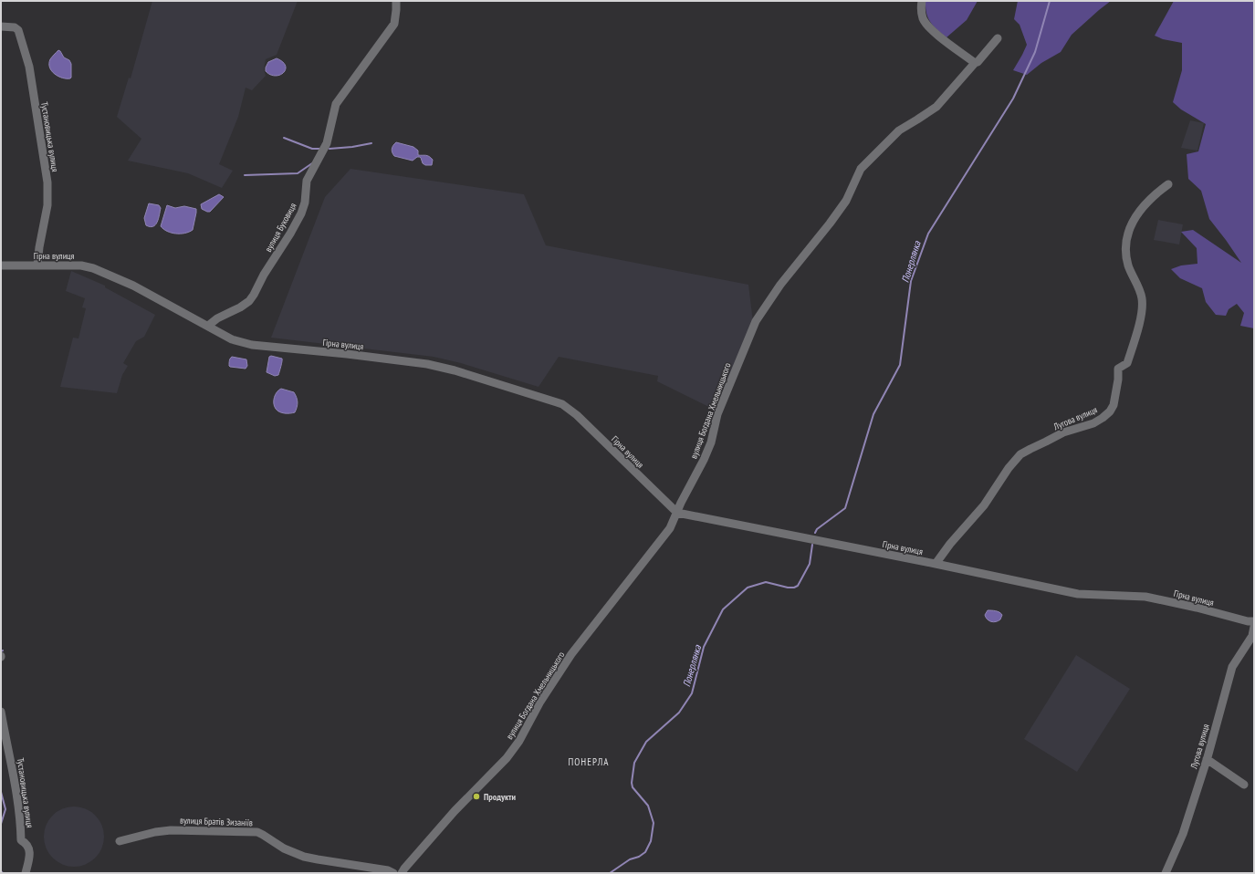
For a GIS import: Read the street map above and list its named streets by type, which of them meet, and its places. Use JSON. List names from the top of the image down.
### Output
{
  "streets": {
    "street": [
      "Тустановицька вулиця",
      "вулиця Буковиця",
      "Гірна вулиця",
      "вулиця Богдана Хмельницького",
      "Лугова вулиця",
      "вулиця Братів Зизаніїв"
    ]
  },
  "crossings": [
    ["Тустановицька вулиця", "Гірна вулиця"],
    ["вулиця Буковиця", "Гірна вулиця"],
    ["Гірна вулиця", "вулиця Богдана Хмельницького"],
    ["Гірна вулиця", "Лугова вулиця"]
  ],
  "districts": ["ПОНЕРЛА"],
  "water": ["Понерлянка"],
  "places": ["Продукти"]
}
